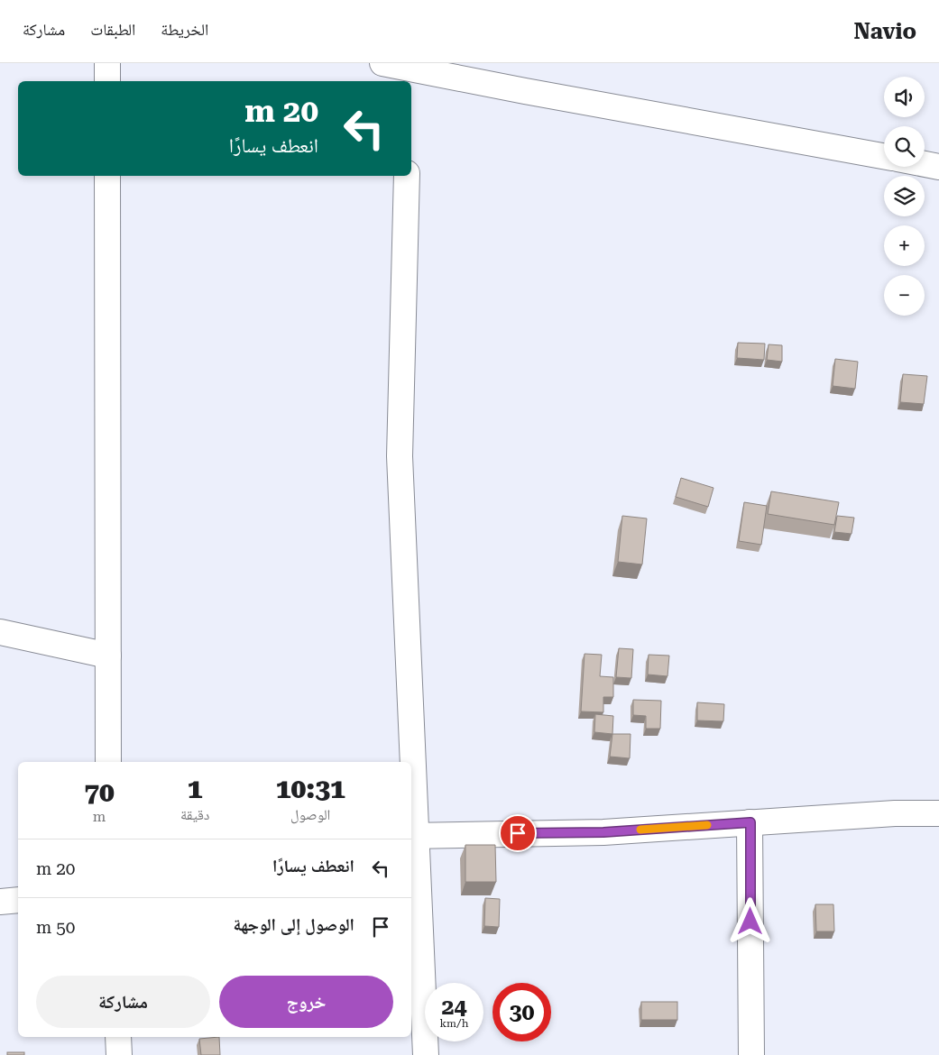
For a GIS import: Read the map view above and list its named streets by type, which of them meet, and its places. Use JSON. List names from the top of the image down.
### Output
{
  "page": {
    "header": "Navio",
    "nav": ["الخريطة", "الطبقات", "مشاركة"],
    "map_buttons": ["+", "−"],
    "turn": ["20 m", "انعطف يسارًا"],
    "eta": [
      "10:31",
      "الوصول",
      "1",
      "دقيقة",
      "70",
      "m"
    ],
    "list": [
      {
        "name": "انعطف يسارًا",
        "value": "20 m"
      },
      {
        "name": "الوصول إلى الوجهة",
        "value": "50 m"
      }
    ],
    "buttons": ["خروج", "مشاركة"],
    "speed": "24 km/h",
    "limit": "30"
  }
}
